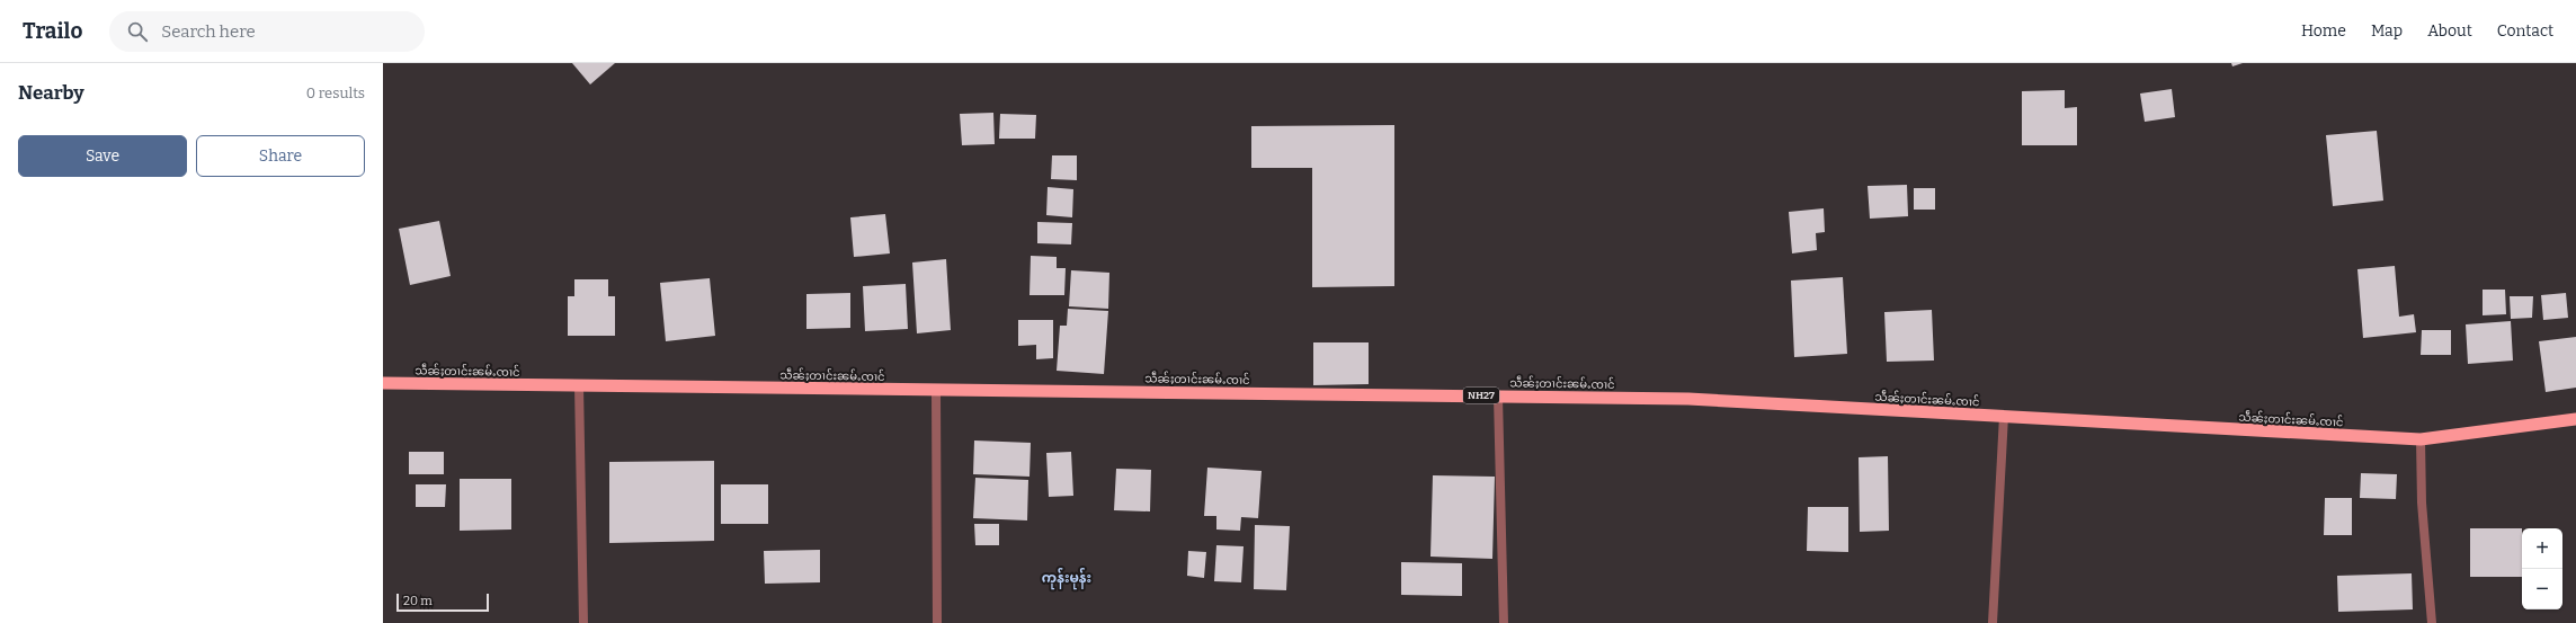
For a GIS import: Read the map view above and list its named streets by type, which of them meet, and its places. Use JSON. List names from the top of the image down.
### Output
{
  "streets": {
    "highway": ["သဵၼ်ႈတၢင်းၼမ်ႉၸၢင်", "NH27"]
  },
  "districts": ["ကုန်းမုန်း"],
  "scale_bar": "20 m",
  "page": {
    "header": "Trailo",
    "search": "Search here",
    "nav": [
      "Home",
      "Map",
      "About",
      "Contact"
    ],
    "heading": ["Nearby", "0 results"],
    "buttons": ["Save", "Share"],
    "map_buttons": ["+", "−"],
    "scale": "20 m"
  }
}
